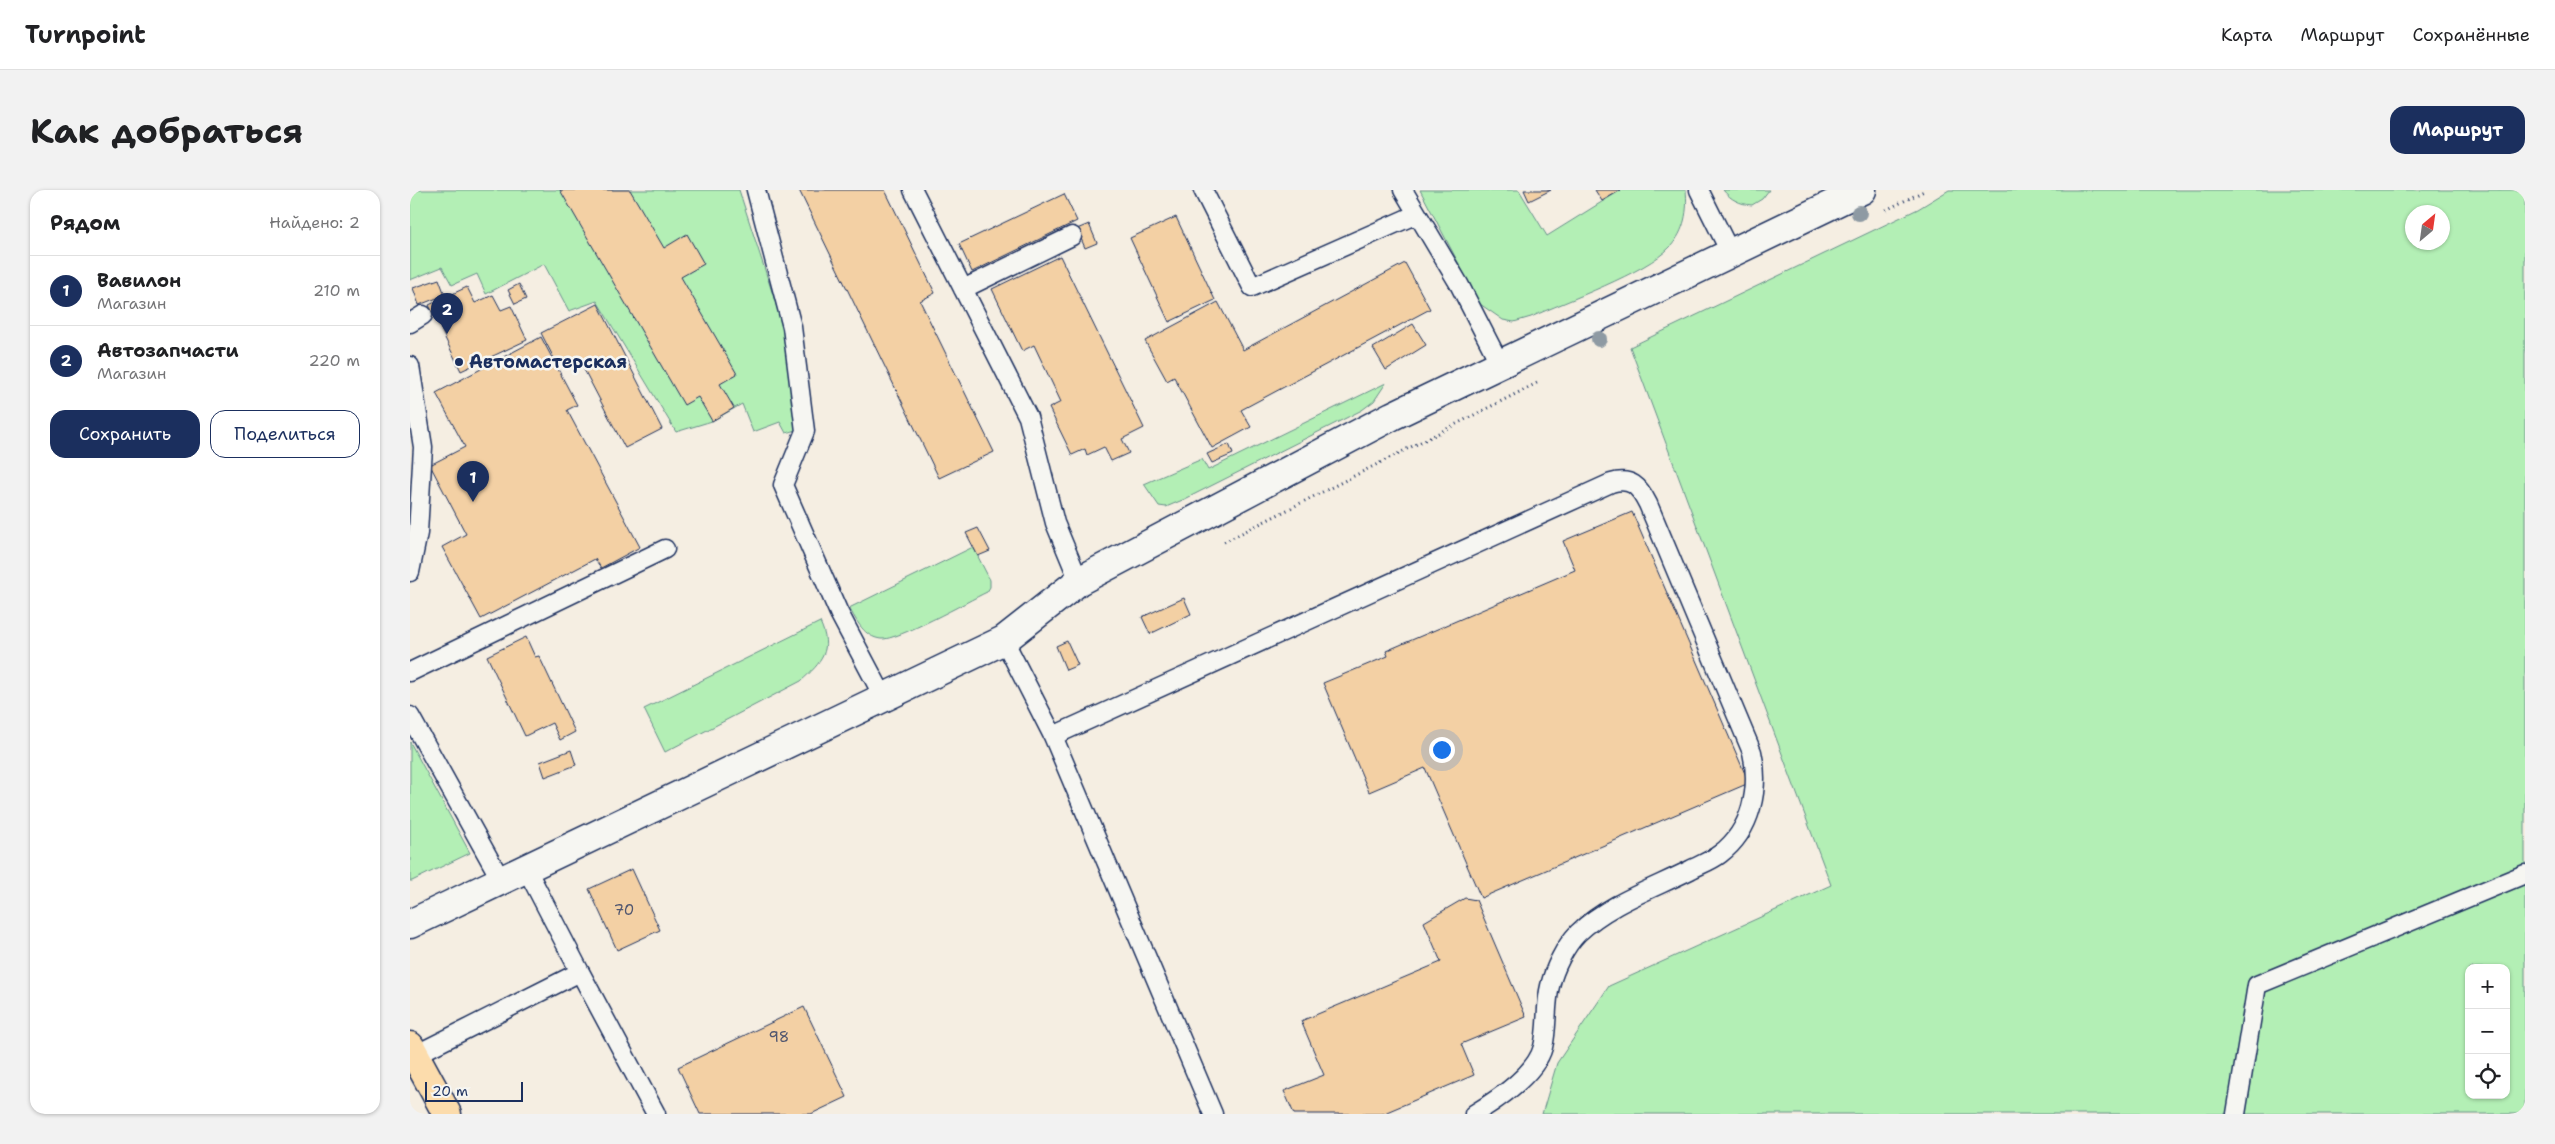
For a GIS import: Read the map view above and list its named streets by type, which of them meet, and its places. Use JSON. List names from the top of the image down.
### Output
{
  "places": ["Автомастерская"],
  "house_numbers": ["70", "98"],
  "scale_bar": "20 m",
  "north": "top right",
  "page": {
    "header": "Turnpoint",
    "nav": ["Карта", "Маршрут", "Сохранённые"],
    "buttons": [
      "Маршрут",
      ["Сохранить", "Поделиться"]
    ],
    "title": "Как добраться",
    "heading": ["Рядом", "Найдено: 2"],
    "list": [
      {
        "mark": "1",
        "name": "Вавилон",
        "note": "Магазин",
        "value": "210 m"
      },
      {
        "mark": "2",
        "name": "Автозапчасти",
        "note": "Магазин",
        "value": "220 m"
      }
    ],
    "pins": ["2", "1"],
    "map_buttons": ["+", "−"],
    "scale": "20 m"
  }
}
